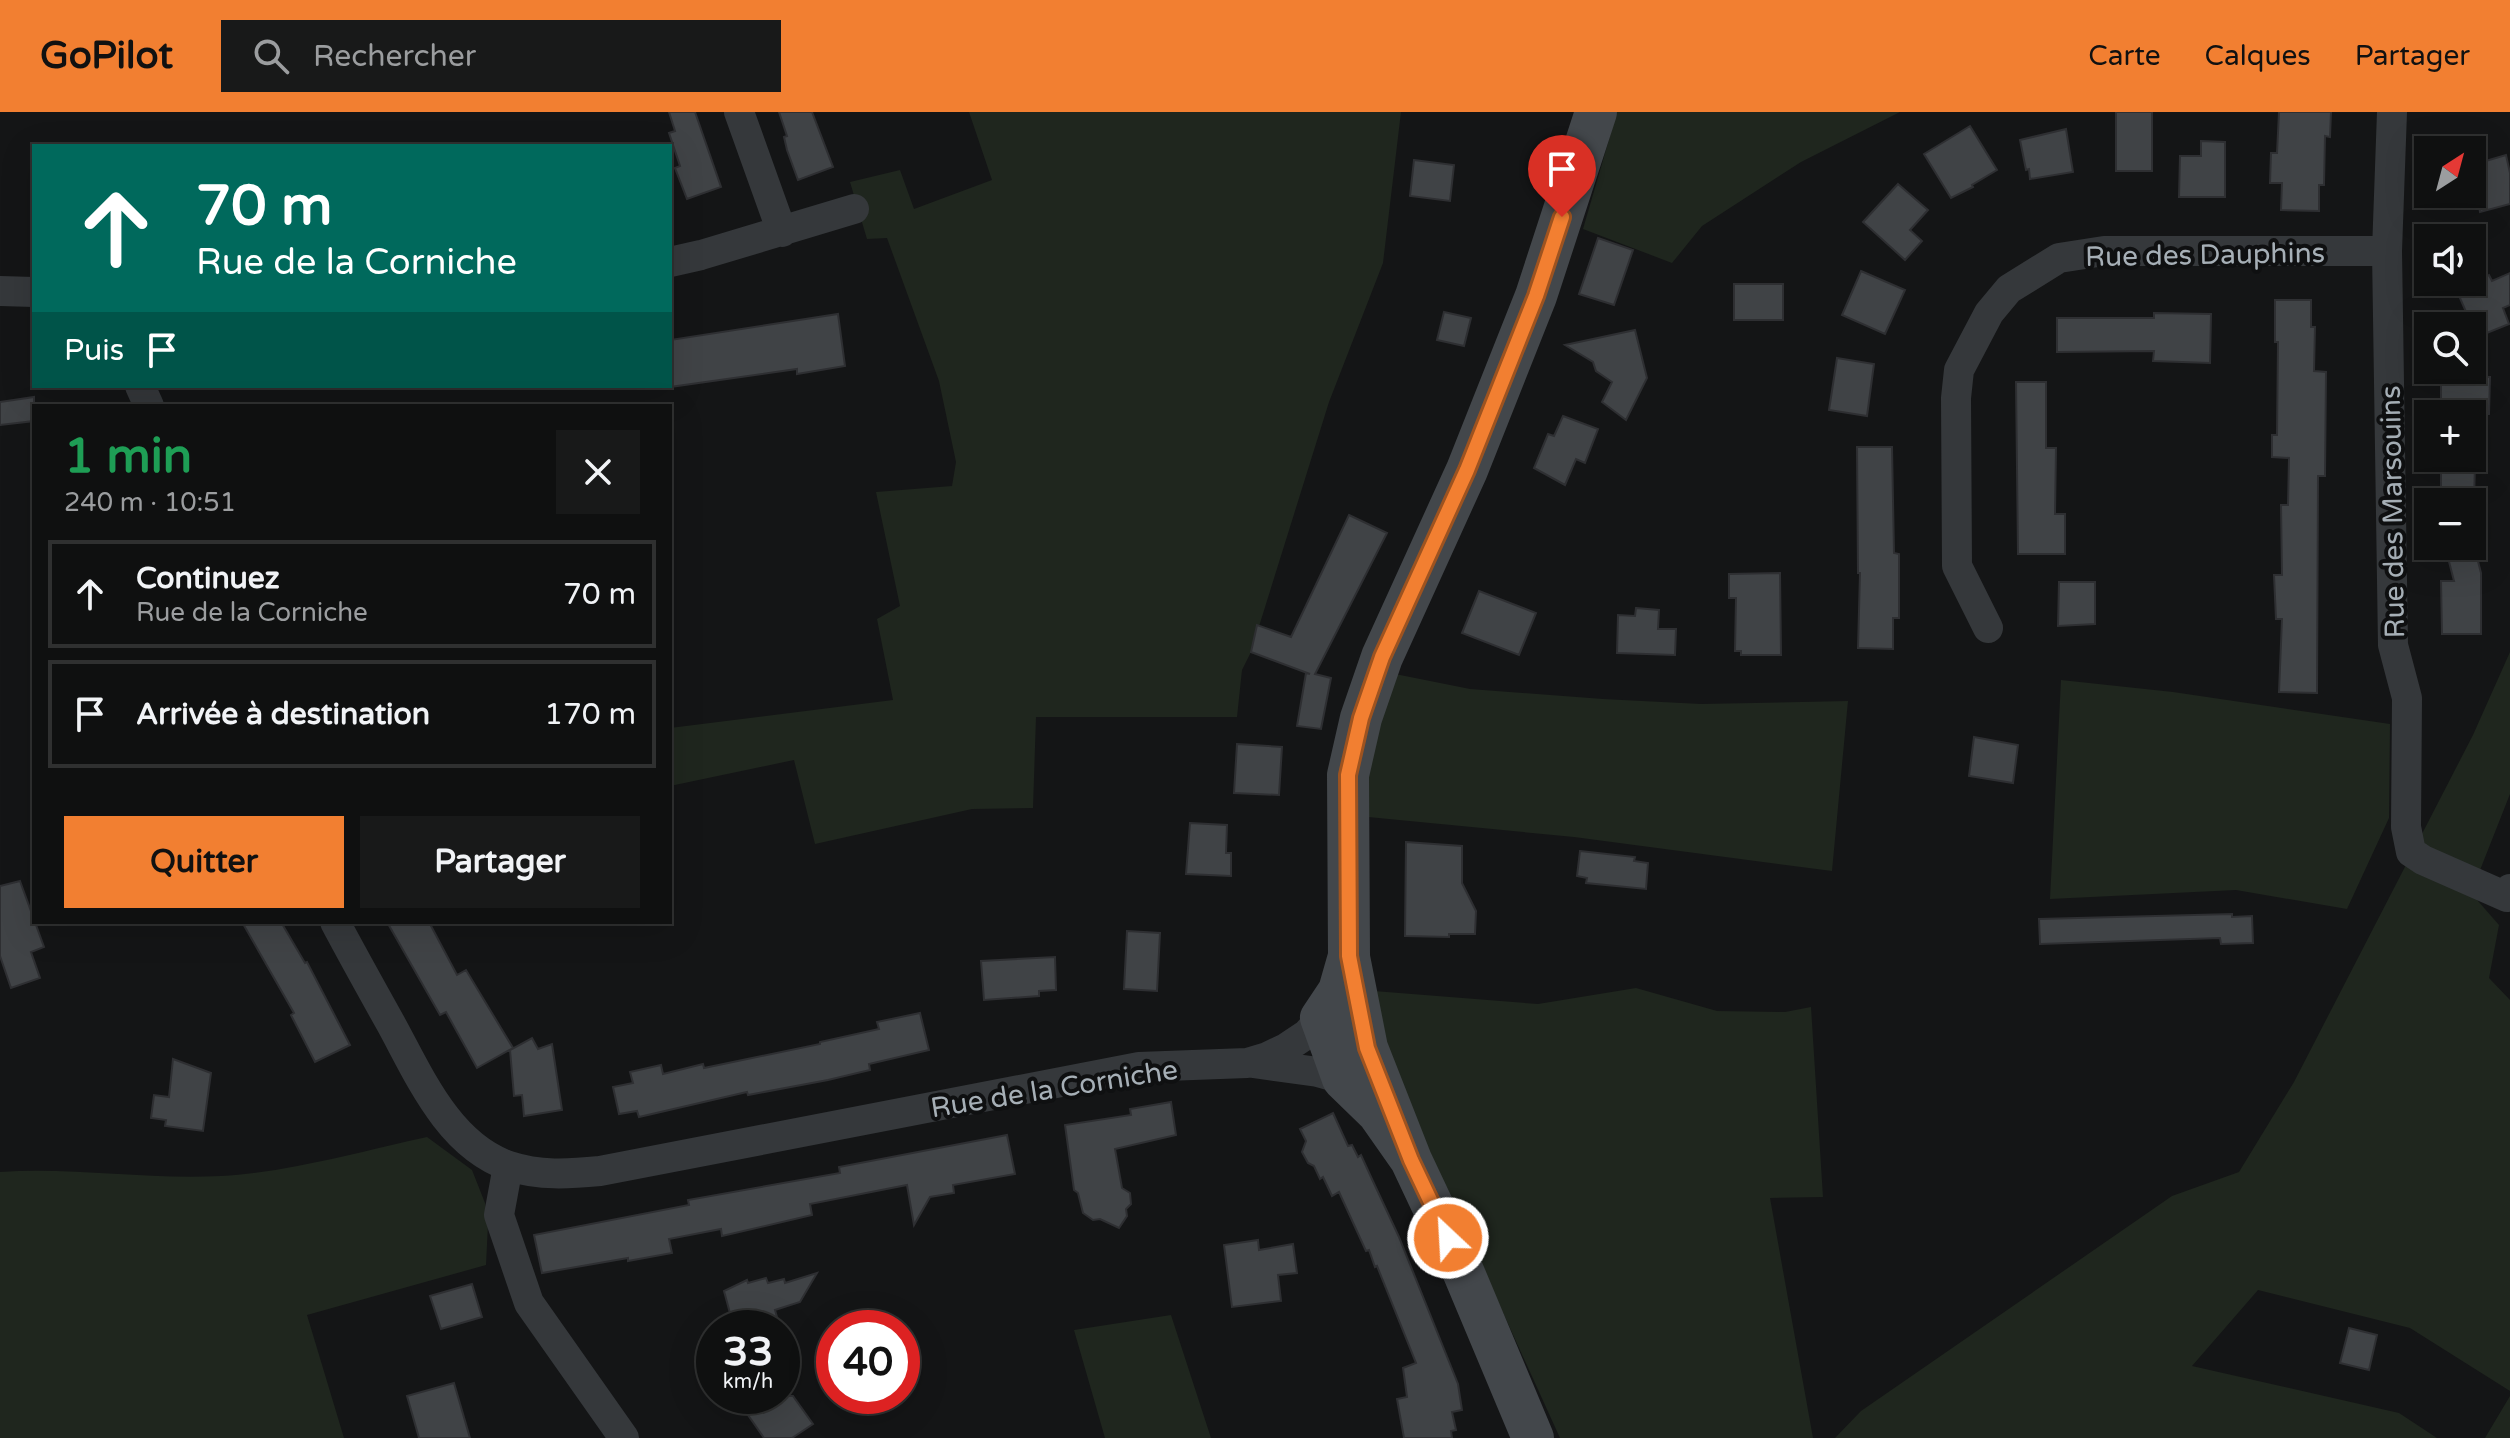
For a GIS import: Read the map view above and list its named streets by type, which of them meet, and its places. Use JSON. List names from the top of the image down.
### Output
{
  "streets": {
    "street": ["Rue des Dauphins", "Rue des Marsouins", "Rue de la Corniche"]
  },
  "crossings": [
    ["Rue des Dauphins", "Rue des Marsouins"]
  ],
  "north": "top right",
  "page": {
    "header": "GoPilot",
    "search": "Rechercher",
    "nav": ["Carte", "Calques", "Partager"],
    "map_buttons": ["+", "−"],
    "turn": ["70 m", "Rue de la Corniche"],
    "then": "Puis",
    "heading": ["1 min", "240 m · 10:51"],
    "list": [
      {
        "name": "Continuez",
        "note": "Rue de la Corniche",
        "value": "70 m"
      },
      {
        "name": "Arrivée à destination",
        "value": "170 m"
      }
    ],
    "buttons": ["Quitter", "Partager"],
    "speed": "33 km/h",
    "limit": "40"
  }
}
